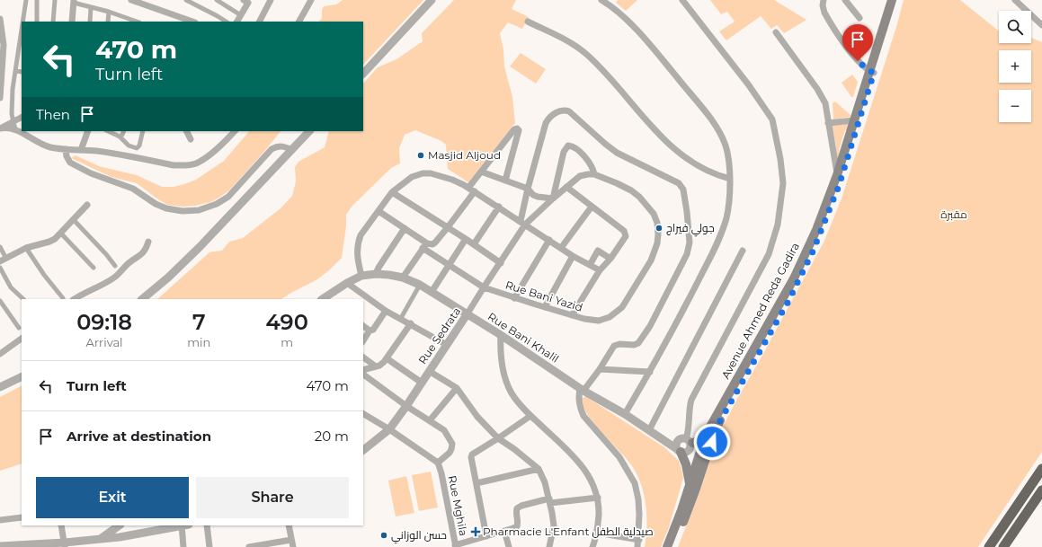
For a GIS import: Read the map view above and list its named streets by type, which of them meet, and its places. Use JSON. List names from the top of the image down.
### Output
{
  "streets": {
    "main road": ["Avenue Ahmed Reda Gadira"],
    "street": [
      "Rue Bani Yazid",
      "Rue Sedrata",
      "Rue Bani Khalil",
      "Rue Mghila"
    ]
  },
  "crossings": [
    ["Rue Bani Yazid", "Rue Sedrata"],
    ["Avenue Ahmed Reda Gadira", "Rue Bani Khalil"],
    ["Rue Sedrata", "Rue Bani Khalil"],
    ["Rue Sedrata", "Rue Mghila"]
  ],
  "parks": ["مقبرة"],
  "places": {
    "other": ["Masjid Aljoud", "جولي فيراج", "حسن الوزاني"],
    "health": ["Pharmacie L'Enfant صيدلية الطفل"]
  },
  "page": {
    "map_buttons": ["+", "−"],
    "turn": ["470 m", "Turn left"],
    "then": "Then",
    "eta": [
      "09:18",
      "Arrival",
      "7",
      "min",
      "490",
      "m"
    ],
    "list": [
      {
        "name": "Turn left",
        "value": "470 m"
      },
      {
        "name": "Arrive at destination",
        "value": "20 m"
      }
    ],
    "buttons": ["Exit", "Share"]
  }
}
